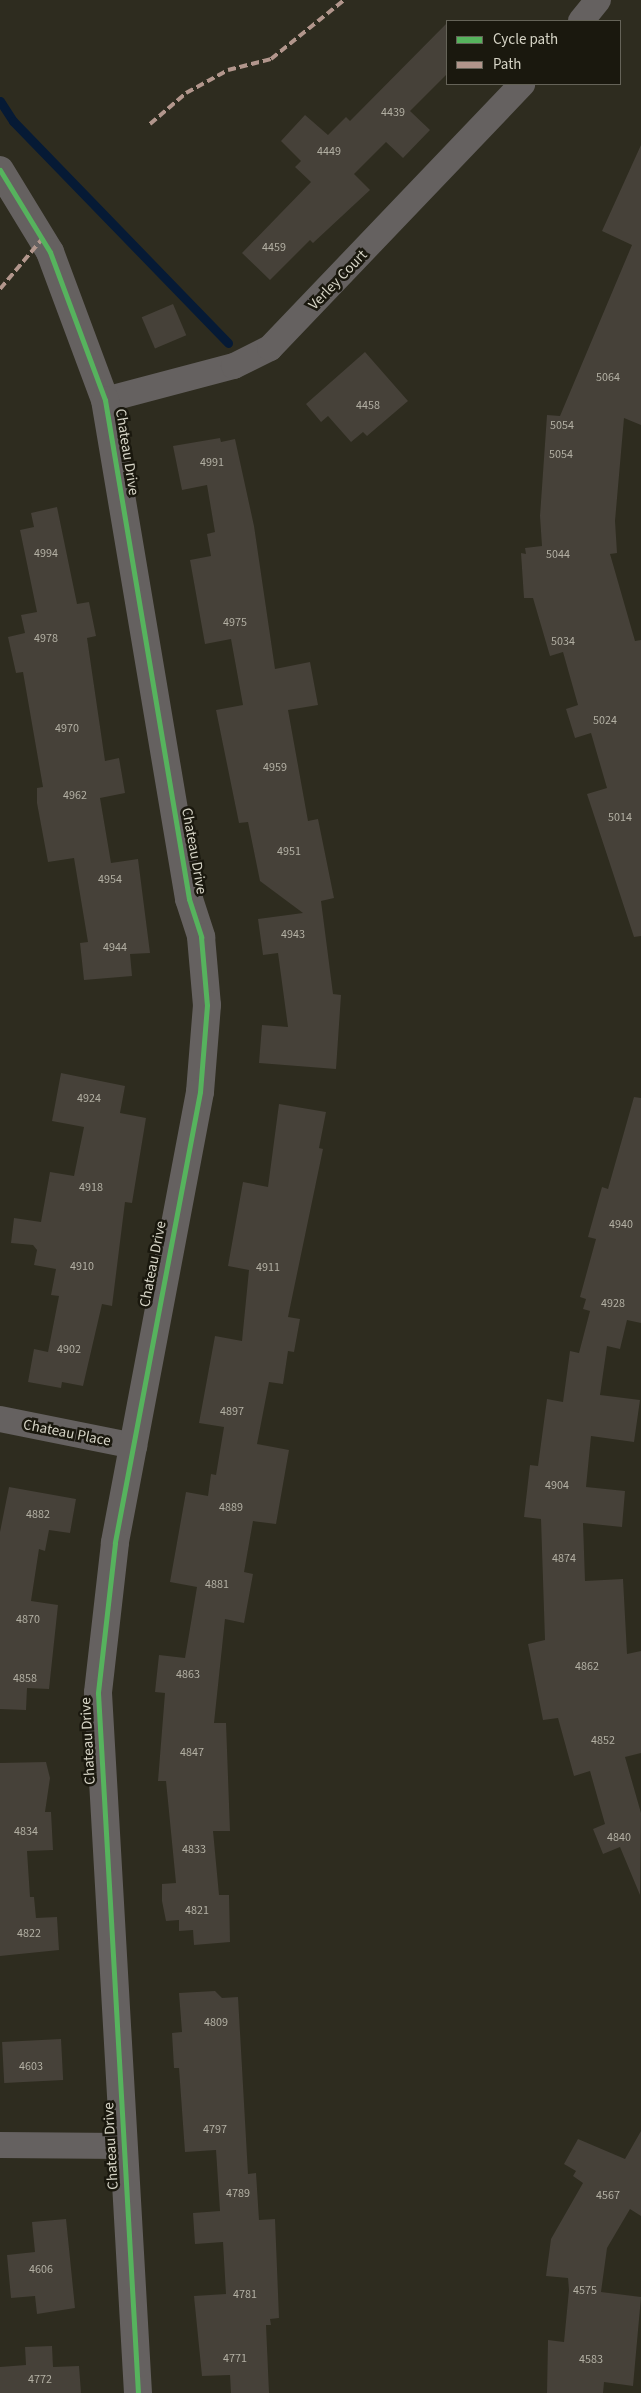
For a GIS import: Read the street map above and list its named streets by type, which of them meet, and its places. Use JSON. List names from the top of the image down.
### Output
{
  "streets": {
    "street": ["Verley Court", "Chateau Drive", "Chateau Place"]
  },
  "crossings": [
    ["Verley Court", "Chateau Drive"],
    ["Chateau Drive", "Chateau Place"]
  ],
  "house_numbers": [
    "4439",
    "4449",
    "4459",
    "5064",
    "4458",
    "5054",
    "5054",
    "4991",
    "4994",
    "5044",
    "4975",
    "4978",
    "5034",
    "5024",
    "4970",
    "4959",
    "4962",
    "5014",
    "4951",
    "4954",
    "4943",
    "4944",
    "4924",
    "4918",
    "4940",
    "4910",
    "4911",
    "4928",
    "4902",
    "4897",
    "4904",
    "4889",
    "4882",
    "4874",
    "4881",
    "4870",
    "4862",
    "4863",
    "4858",
    "4852",
    "4847",
    "4834",
    "4840",
    "4833",
    "4821",
    "4822",
    "4809",
    "4603",
    "4797",
    "4789",
    "4567",
    "4606",
    "4575",
    "4781",
    "4771",
    "4583",
    "4772"
  ],
  "legend": ["Cycle path", "Path"]
}
